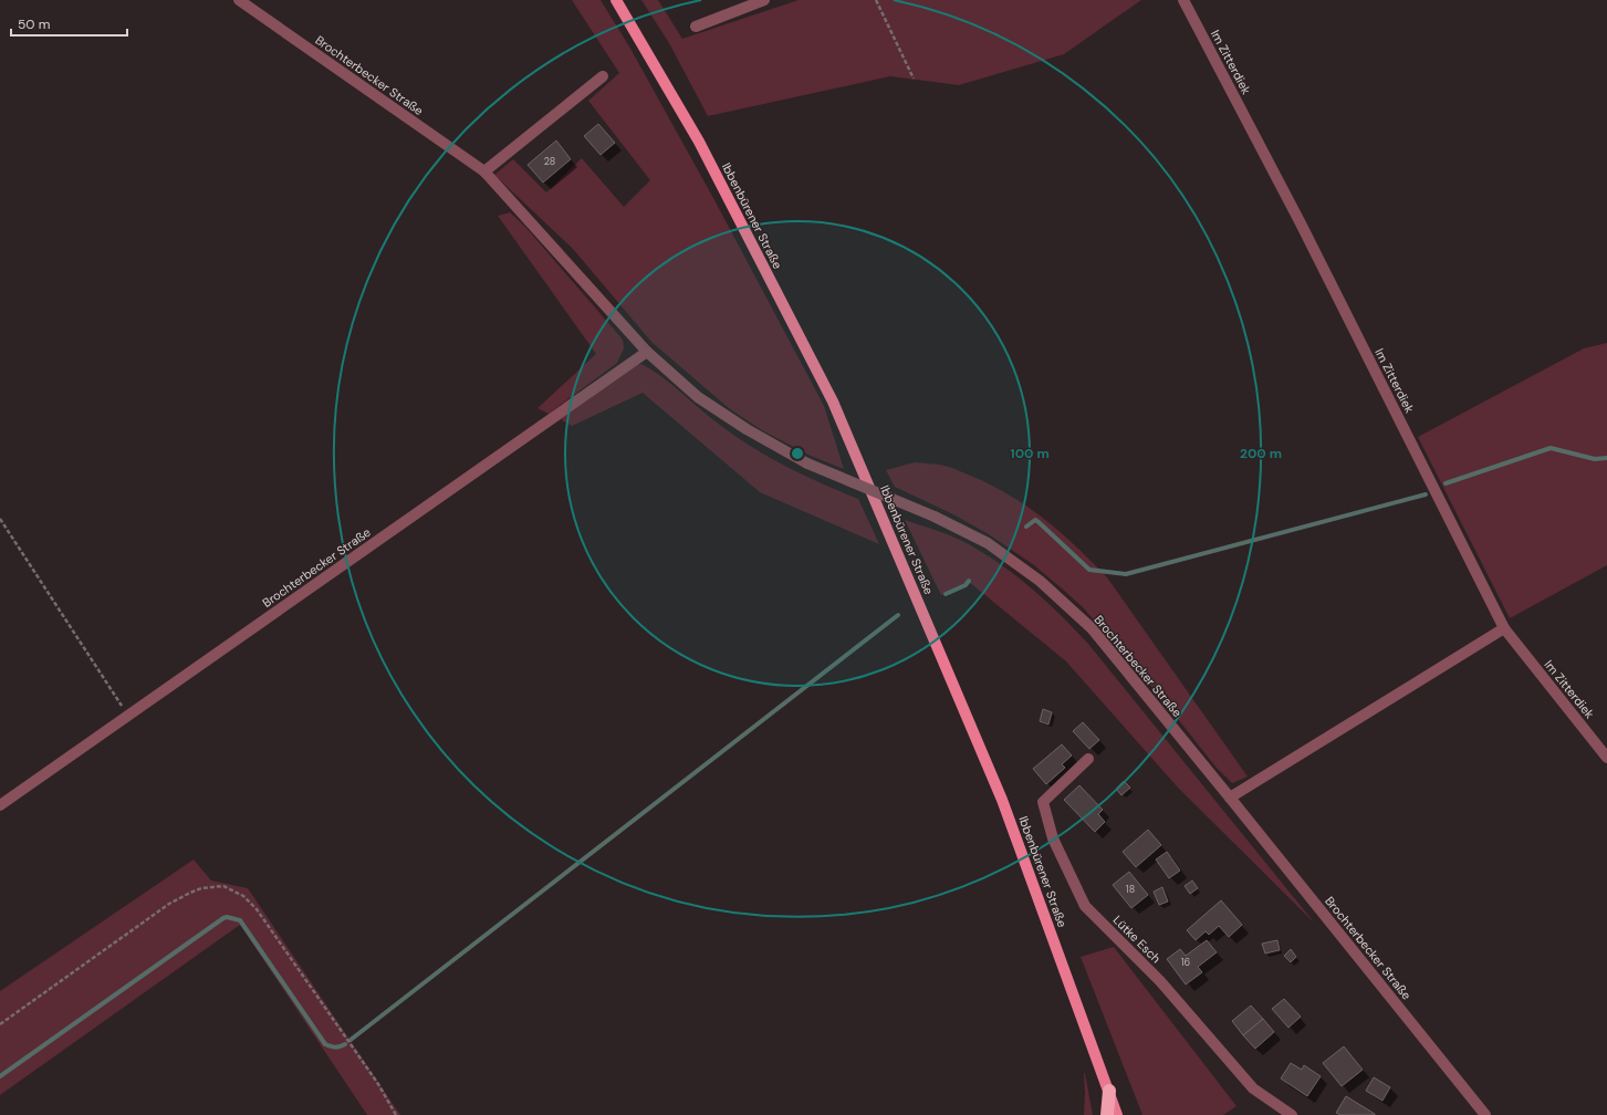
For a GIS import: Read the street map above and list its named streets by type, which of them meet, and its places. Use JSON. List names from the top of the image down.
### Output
{
  "streets": {
    "main road": ["Ibbenbürener Straße"],
    "street": ["Im Zitterdiek", "Brochterbecker Straße", "Lütke Esch"]
  },
  "house_numbers": ["28", "18", "16"],
  "scale_bar": "50 m",
  "rings": ["100 m", "200 m"]
}
